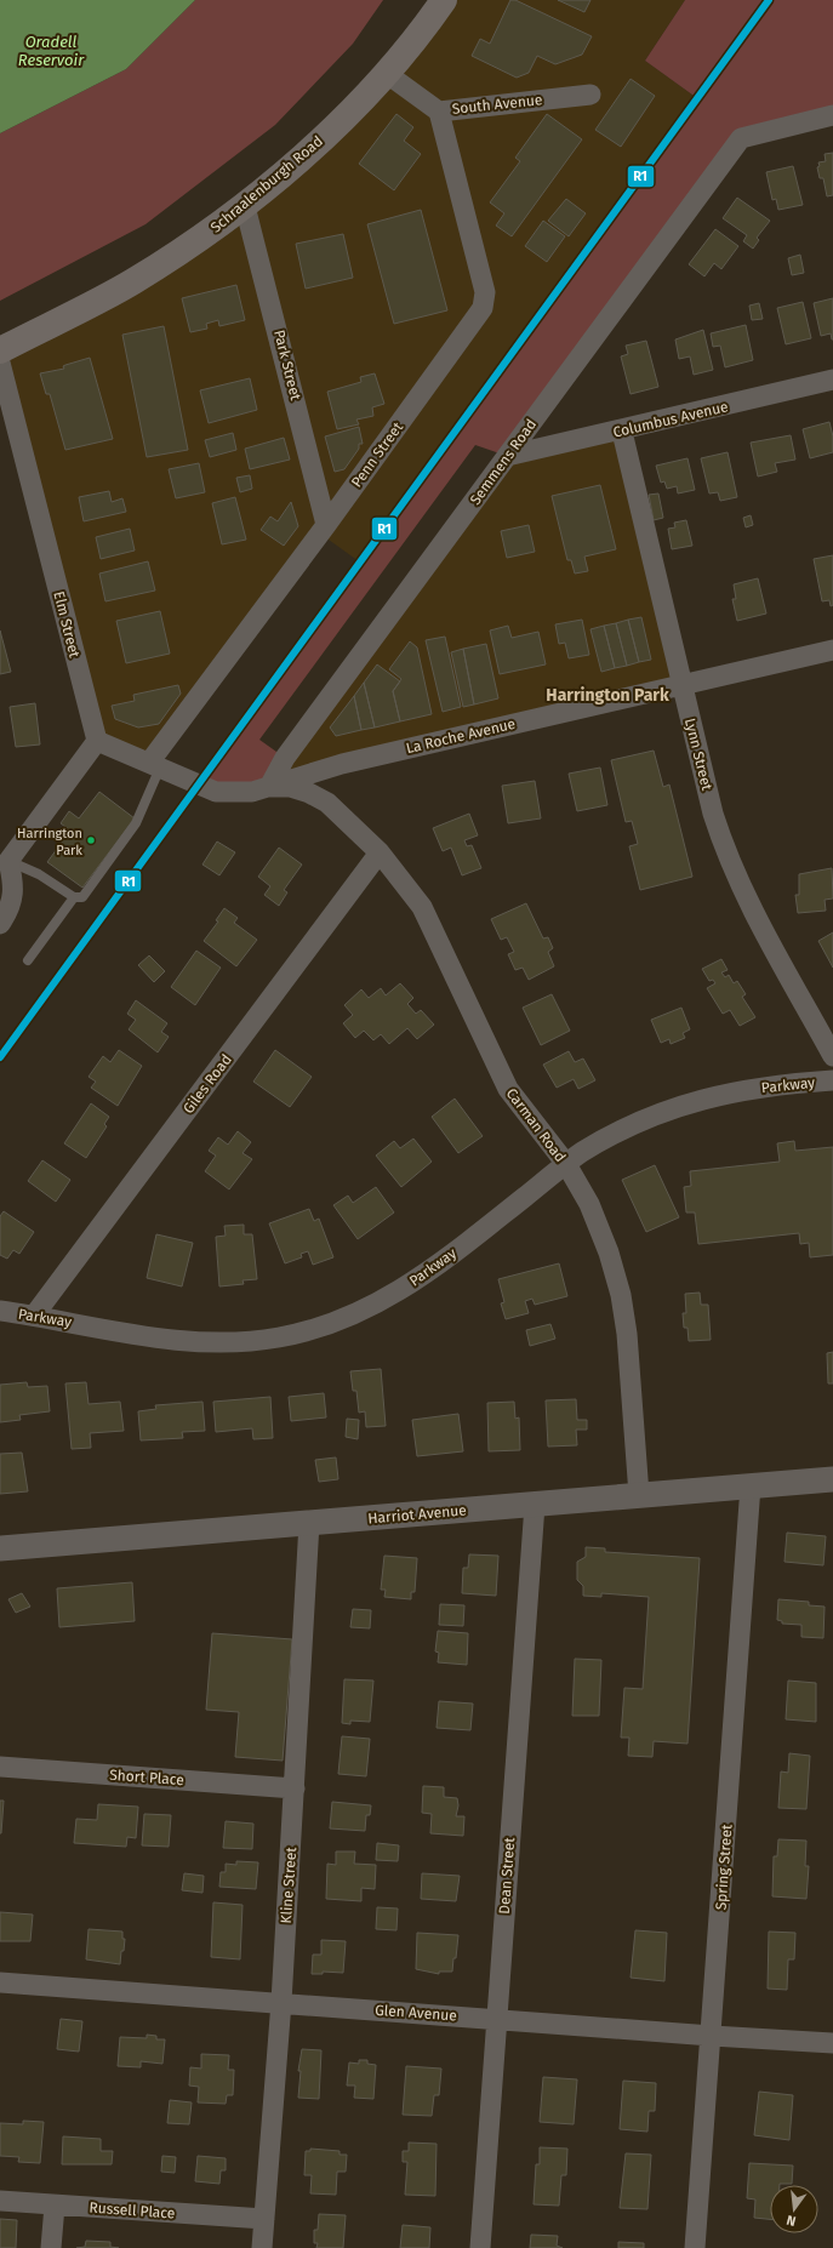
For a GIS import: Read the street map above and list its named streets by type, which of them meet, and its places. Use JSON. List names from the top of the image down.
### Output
{
  "streets": {
    "main road": ["Schraalenburgh Road"],
    "street": [
      "South Avenue",
      "Park Street",
      "Columbus Avenue",
      "Penn Street",
      "Semmens Road",
      "Elm Street",
      "La Roche Avenue",
      "Lynn Street",
      "Giles Road",
      "Parkway",
      "Carman Road",
      "Harriot Avenue",
      "Short Place",
      "Spring Street",
      "Dean Street",
      "Kline Street",
      "Glen Avenue",
      "Russell Place"
    ]
  },
  "crossings": [
    ["South Avenue", "Schraalenburgh Road"],
    ["South Avenue", "Penn Street"],
    ["Schraalenburgh Road", "Park Street"],
    ["Park Street", "Penn Street"],
    ["Columbus Avenue", "Semmens Road"],
    ["Columbus Avenue", "Lynn Street"],
    ["Penn Street", "La Roche Avenue"],
    ["Semmens Road", "La Roche Avenue"],
    ["Semmens Road", "Carman Road"],
    ["Elm Street", "La Roche Avenue"],
    ["La Roche Avenue", "Lynn Street"],
    ["La Roche Avenue", "Carman Road"],
    ["Giles Road", "Parkway"],
    ["Giles Road", "Carman Road"],
    ["Parkway", "Carman Road"],
    ["Carman Road", "Harriot Avenue"],
    ["Harriot Avenue", "Spring Street"],
    ["Harriot Avenue", "Dean Street"],
    ["Harriot Avenue", "Kline Street"],
    ["Short Place", "Kline Street"],
    ["Spring Street", "Glen Avenue"],
    ["Dean Street", "Glen Avenue"],
    ["Kline Street", "Glen Avenue"],
    ["Kline Street", "Russell Place"]
  ],
  "districts": ["Harrington Park"],
  "water": ["Oradell Reservoir"],
  "places": ["Harrington Park"],
  "lines": ["transit line R1"],
  "north": "bottom"
}
